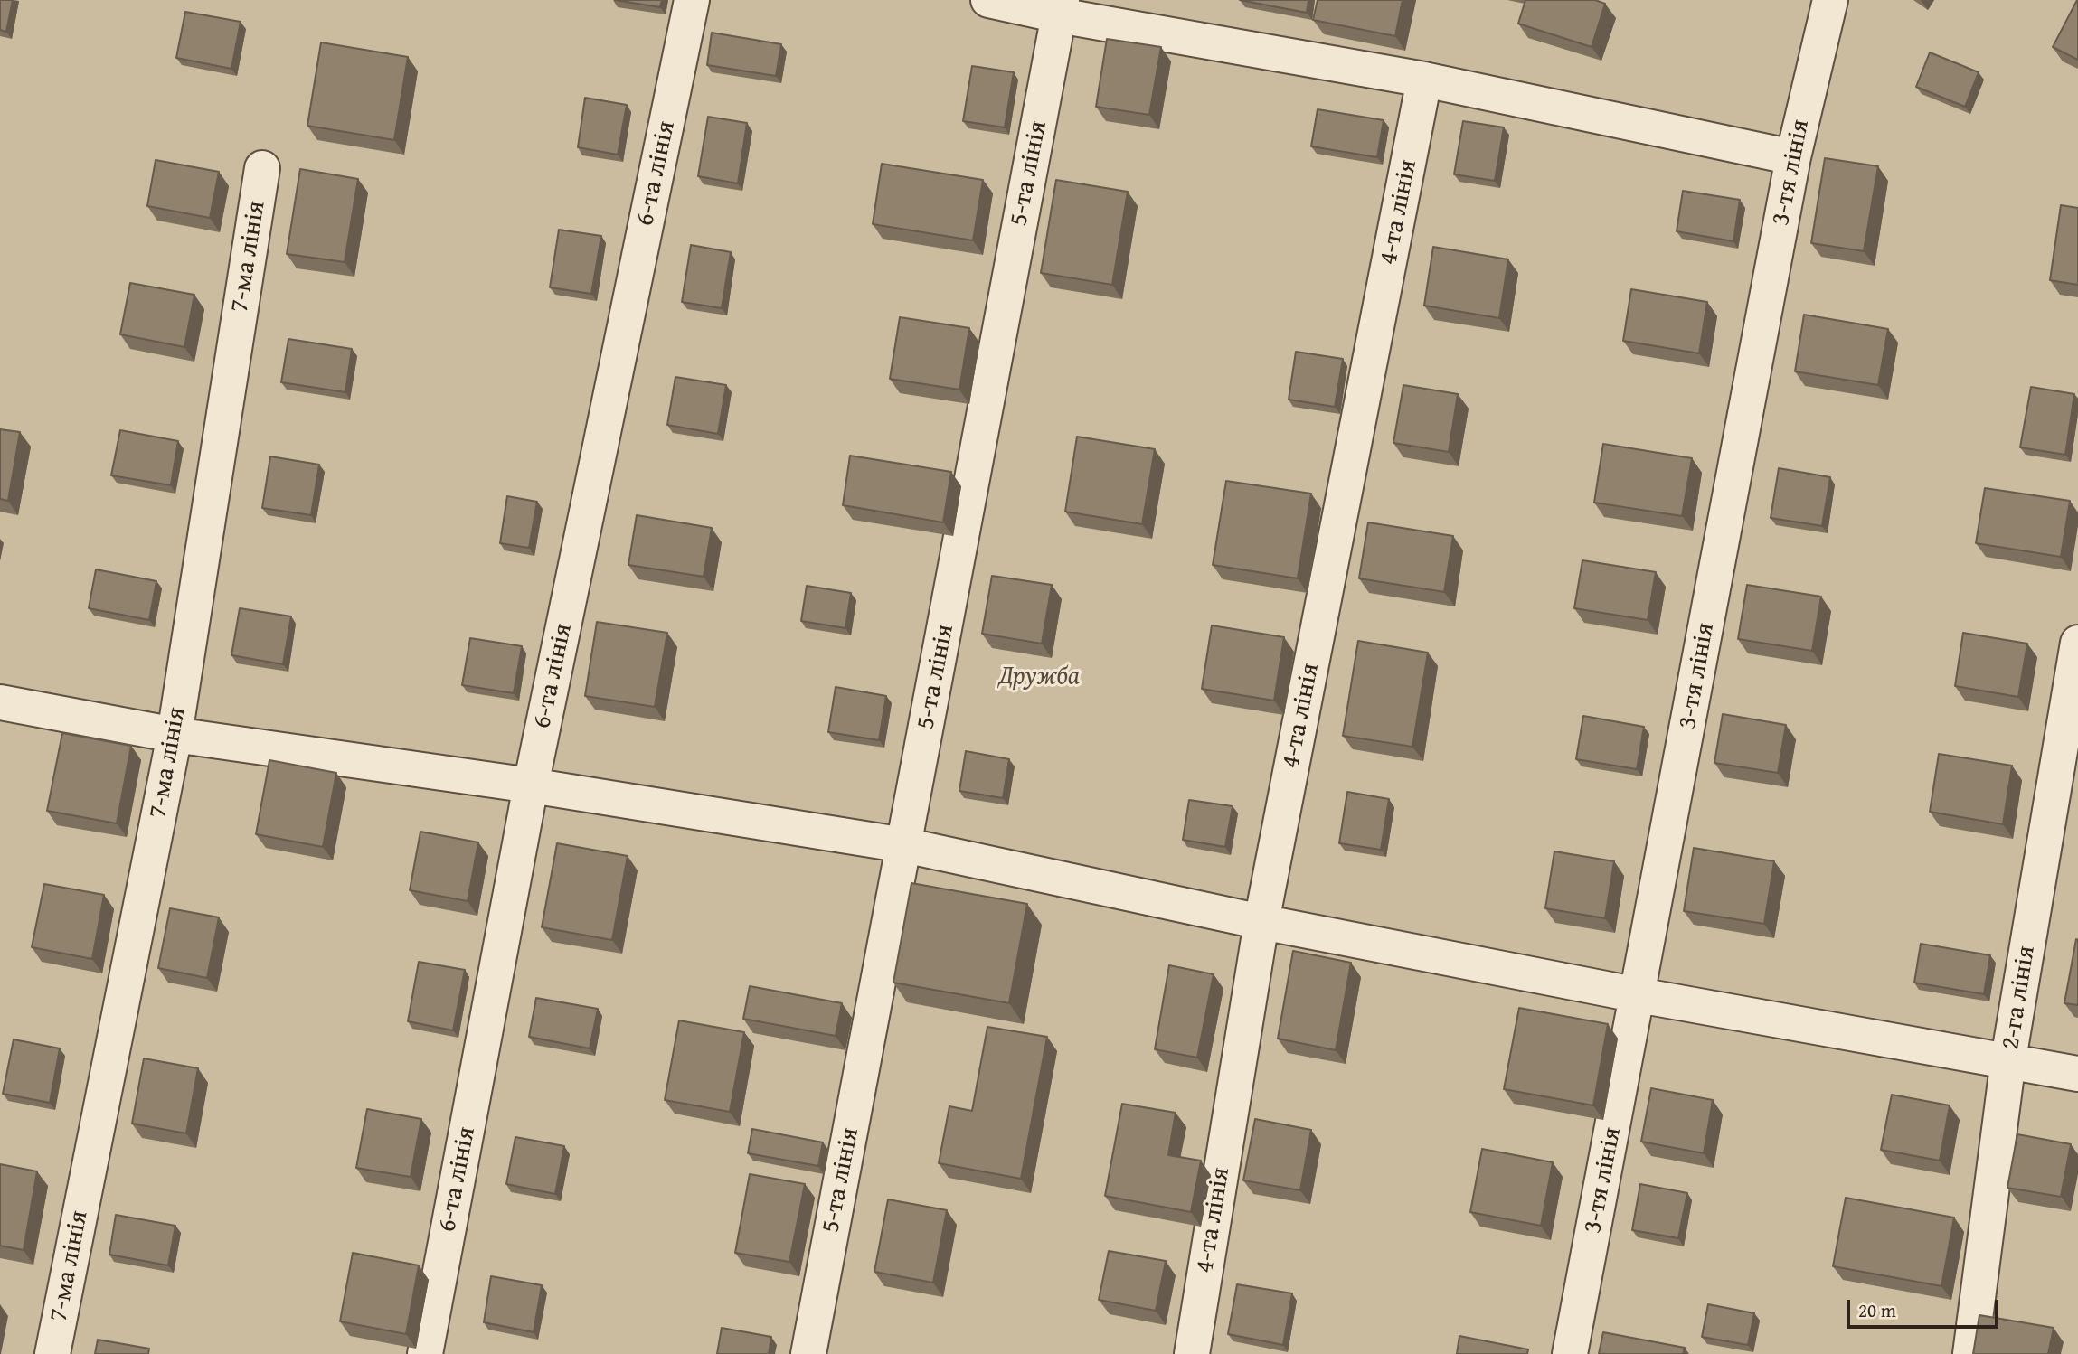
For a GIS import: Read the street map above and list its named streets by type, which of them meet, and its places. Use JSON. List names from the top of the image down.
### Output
{
  "streets": {
    "street": [
      "3-тя лінія",
      "6-та лінія",
      "5-та лінія",
      "4-та лінія",
      "7-ма лінія",
      "2-га лінія"
    ]
  },
  "parks": ["Дружба"],
  "scale_bar": "20 m"
}
